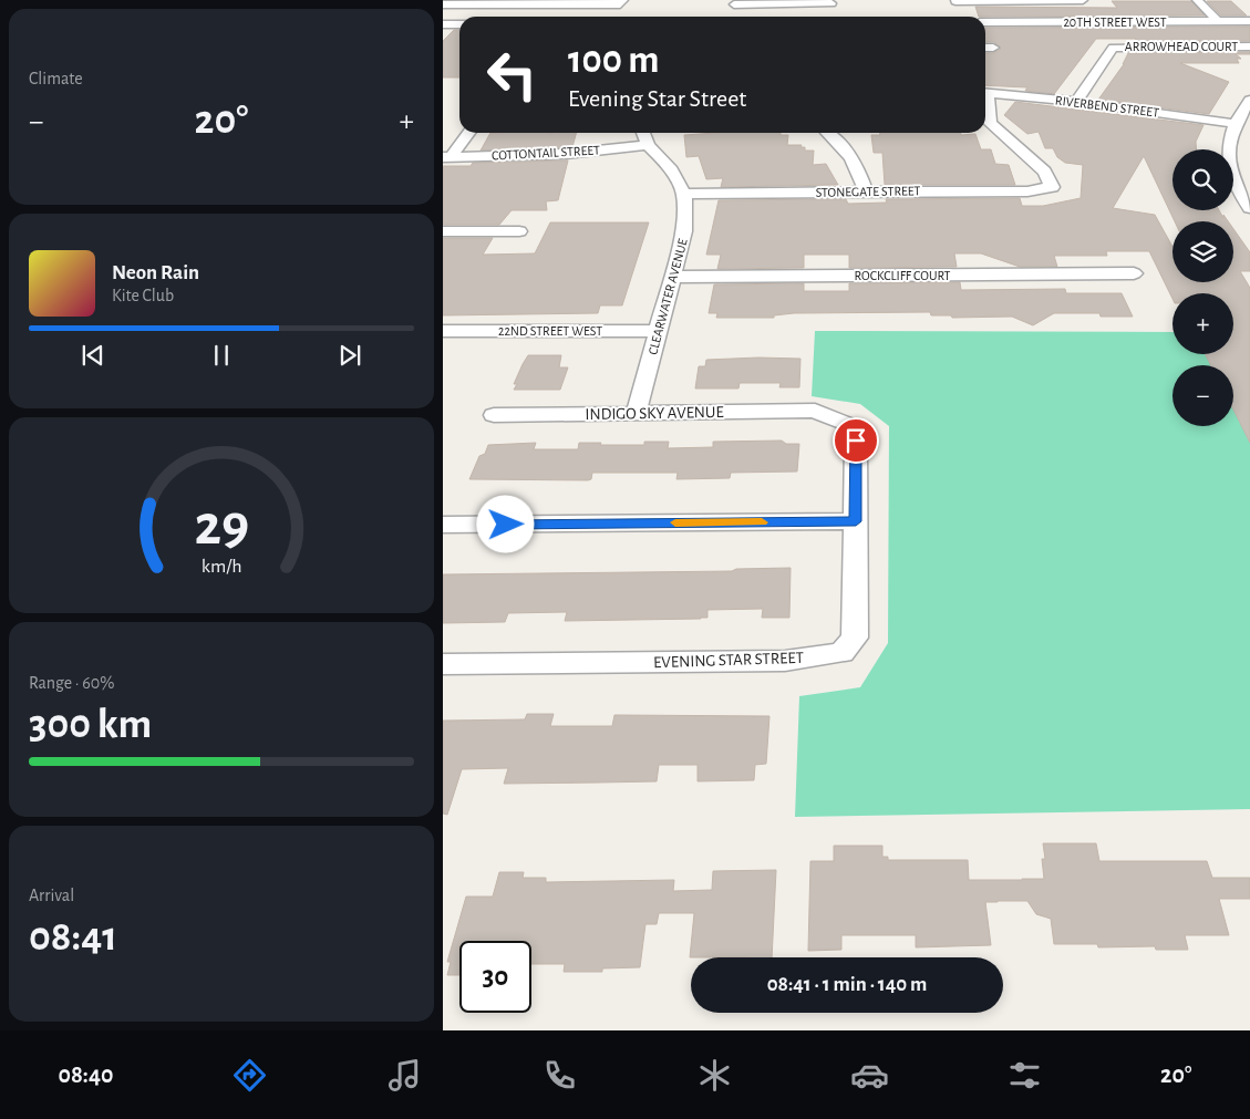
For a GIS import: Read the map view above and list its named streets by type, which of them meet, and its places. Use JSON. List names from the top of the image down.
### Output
{
  "streets": {
    "street": [
      "20TH STREET WEST",
      "ARROWHEAD COURT",
      "RIVERBEND STREET",
      "COTTONTAIL STREET",
      "STONEGATE STREET",
      "ROCKCLIFF COURT",
      "CLEARWATER AVENUE",
      "22ND STREET WEST",
      "INDIGO SKY AVENUE",
      "EVENING STAR STREET"
    ]
  },
  "crossings": [
    ["ARROWHEAD COURT", "RIVERBEND STREET"],
    ["COTTONTAIL STREET", "CLEARWATER AVENUE"],
    ["STONEGATE STREET", "CLEARWATER AVENUE"],
    ["ROCKCLIFF COURT", "CLEARWATER AVENUE"],
    ["CLEARWATER AVENUE", "22ND STREET WEST"],
    ["CLEARWATER AVENUE", "INDIGO SKY AVENUE"],
    ["INDIGO SKY AVENUE", "EVENING STAR STREET"]
  ],
  "page": {
    "tile": [
      "Climate",
      ["Range · 60%", "300 km"],
      ["Arrival", "08:41"]
    ],
    "turn": ["100 m", "Evening Star Street"],
    "heat": ["−", "20°", "+"],
    "map_buttons": ["+", "−"],
    "song": ["Neon Rain", "Kite Club"],
    "limit": "30",
    "trip": "08:41 · 1 min · 140 m",
    "tabs": ["08:40", "20°"],
    "gauge": ["29", "km/h"]
  }
}
